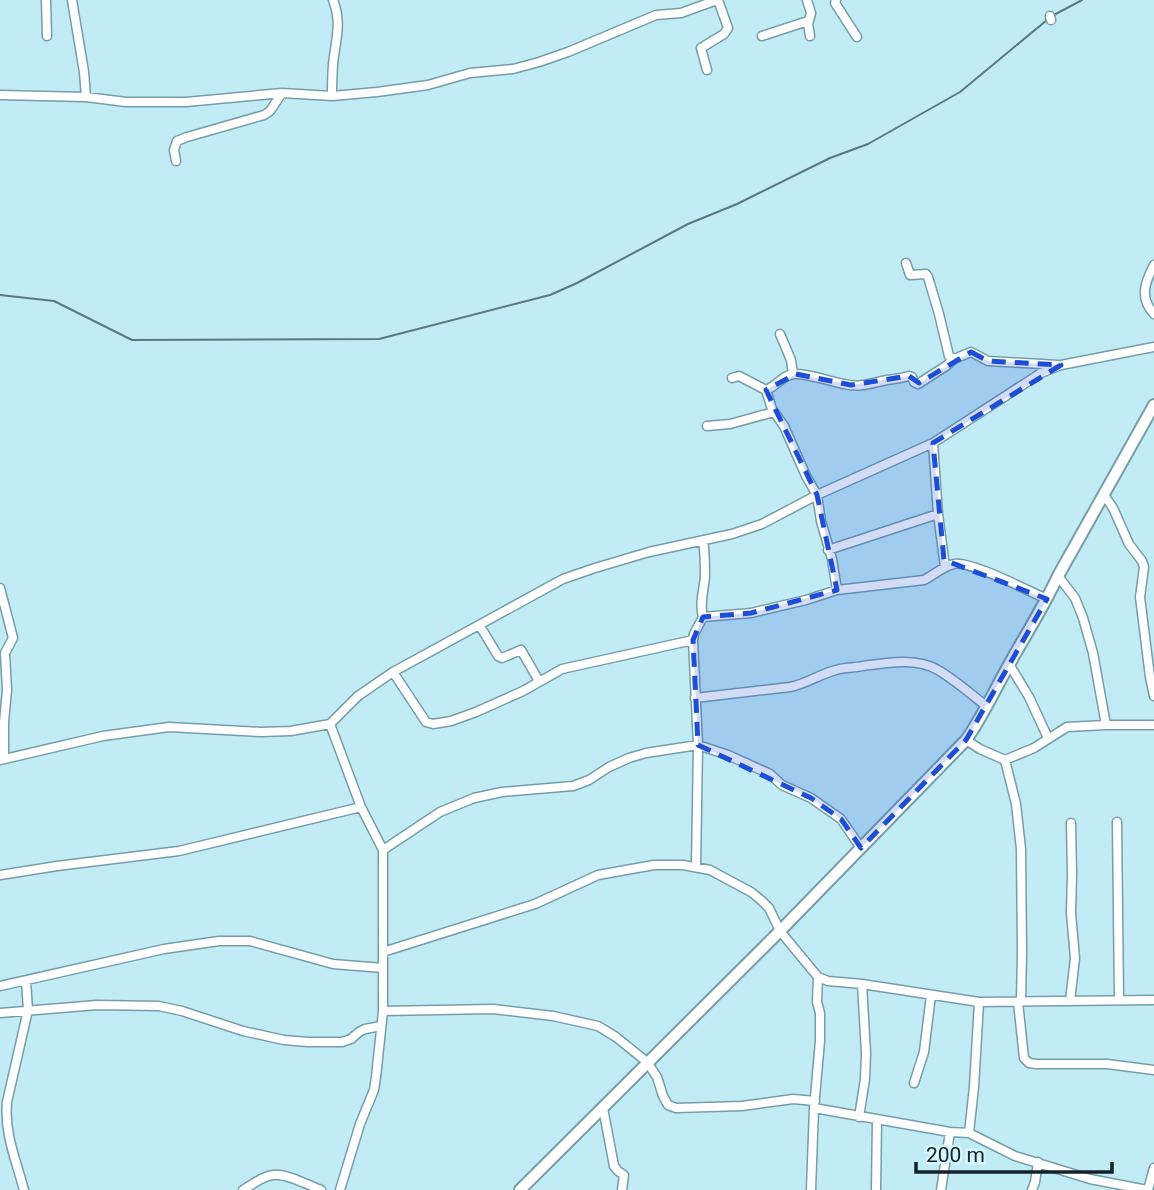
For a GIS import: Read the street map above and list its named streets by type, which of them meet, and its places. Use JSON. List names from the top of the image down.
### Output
{
  "scale_bar": "200 m"
}
